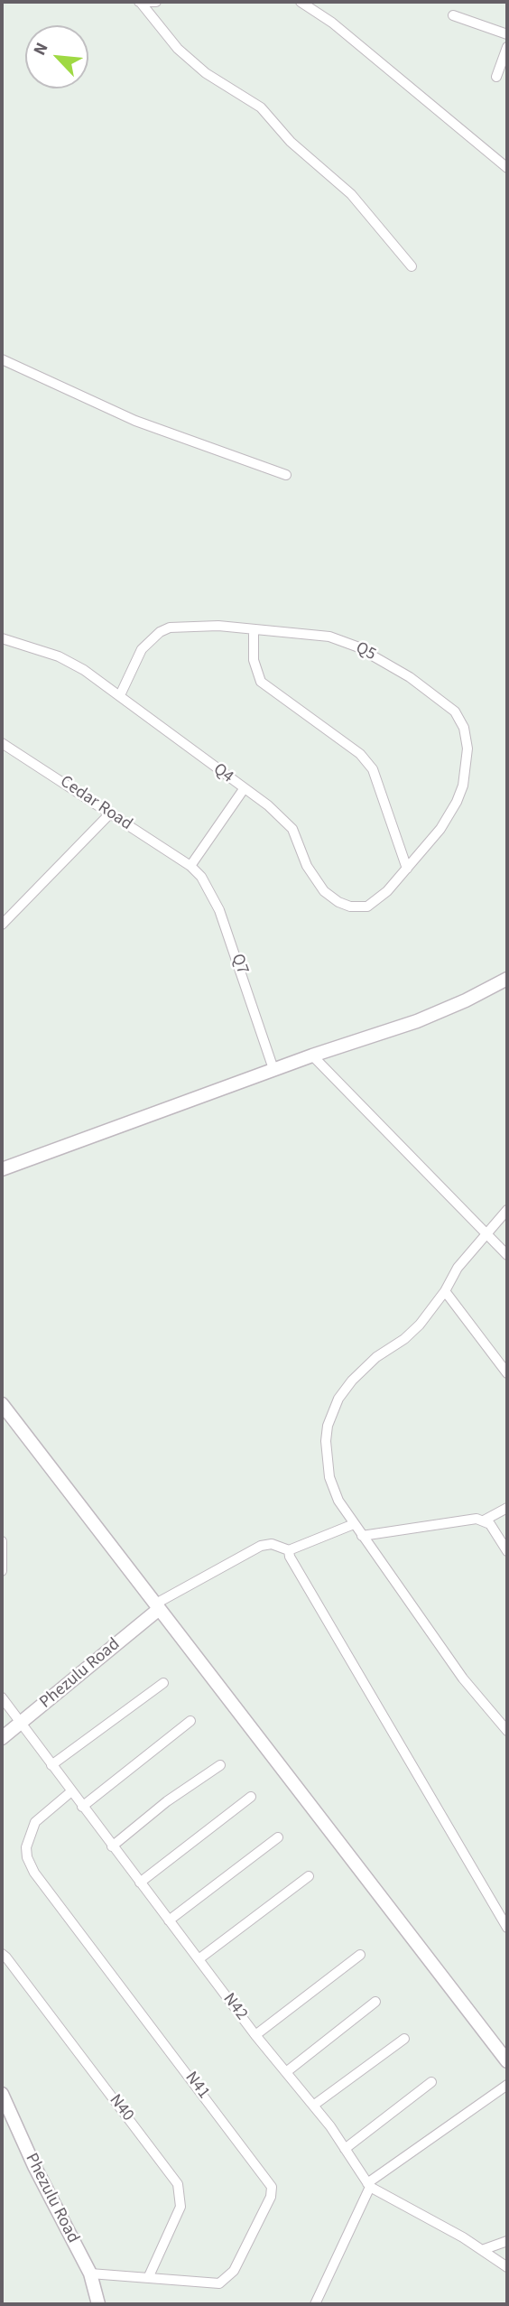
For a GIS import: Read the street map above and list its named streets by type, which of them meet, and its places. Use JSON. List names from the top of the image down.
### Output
{
  "streets": {
    "street": [
      "Q5",
      "Q4",
      "Cedar Road",
      "Q7",
      "Phezulu Road",
      "N42",
      "N41",
      "N40"
    ]
  },
  "crossings": [
    ["Q5", "Q4"],
    ["Cedar Road", "Q7"],
    ["Phezulu Road", "N42"],
    ["Phezulu Road", "N41"],
    ["N42", "N41"],
    ["N41", "N40"]
  ],
  "north": "top left"
}
